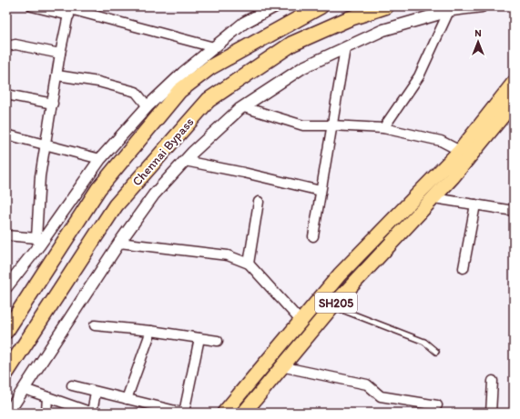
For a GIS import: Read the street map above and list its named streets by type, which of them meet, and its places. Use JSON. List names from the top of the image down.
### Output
{
  "streets": {
    "highway": ["Chennai Bypass"],
    "main road": ["SH205"]
  },
  "north": "top"
}
